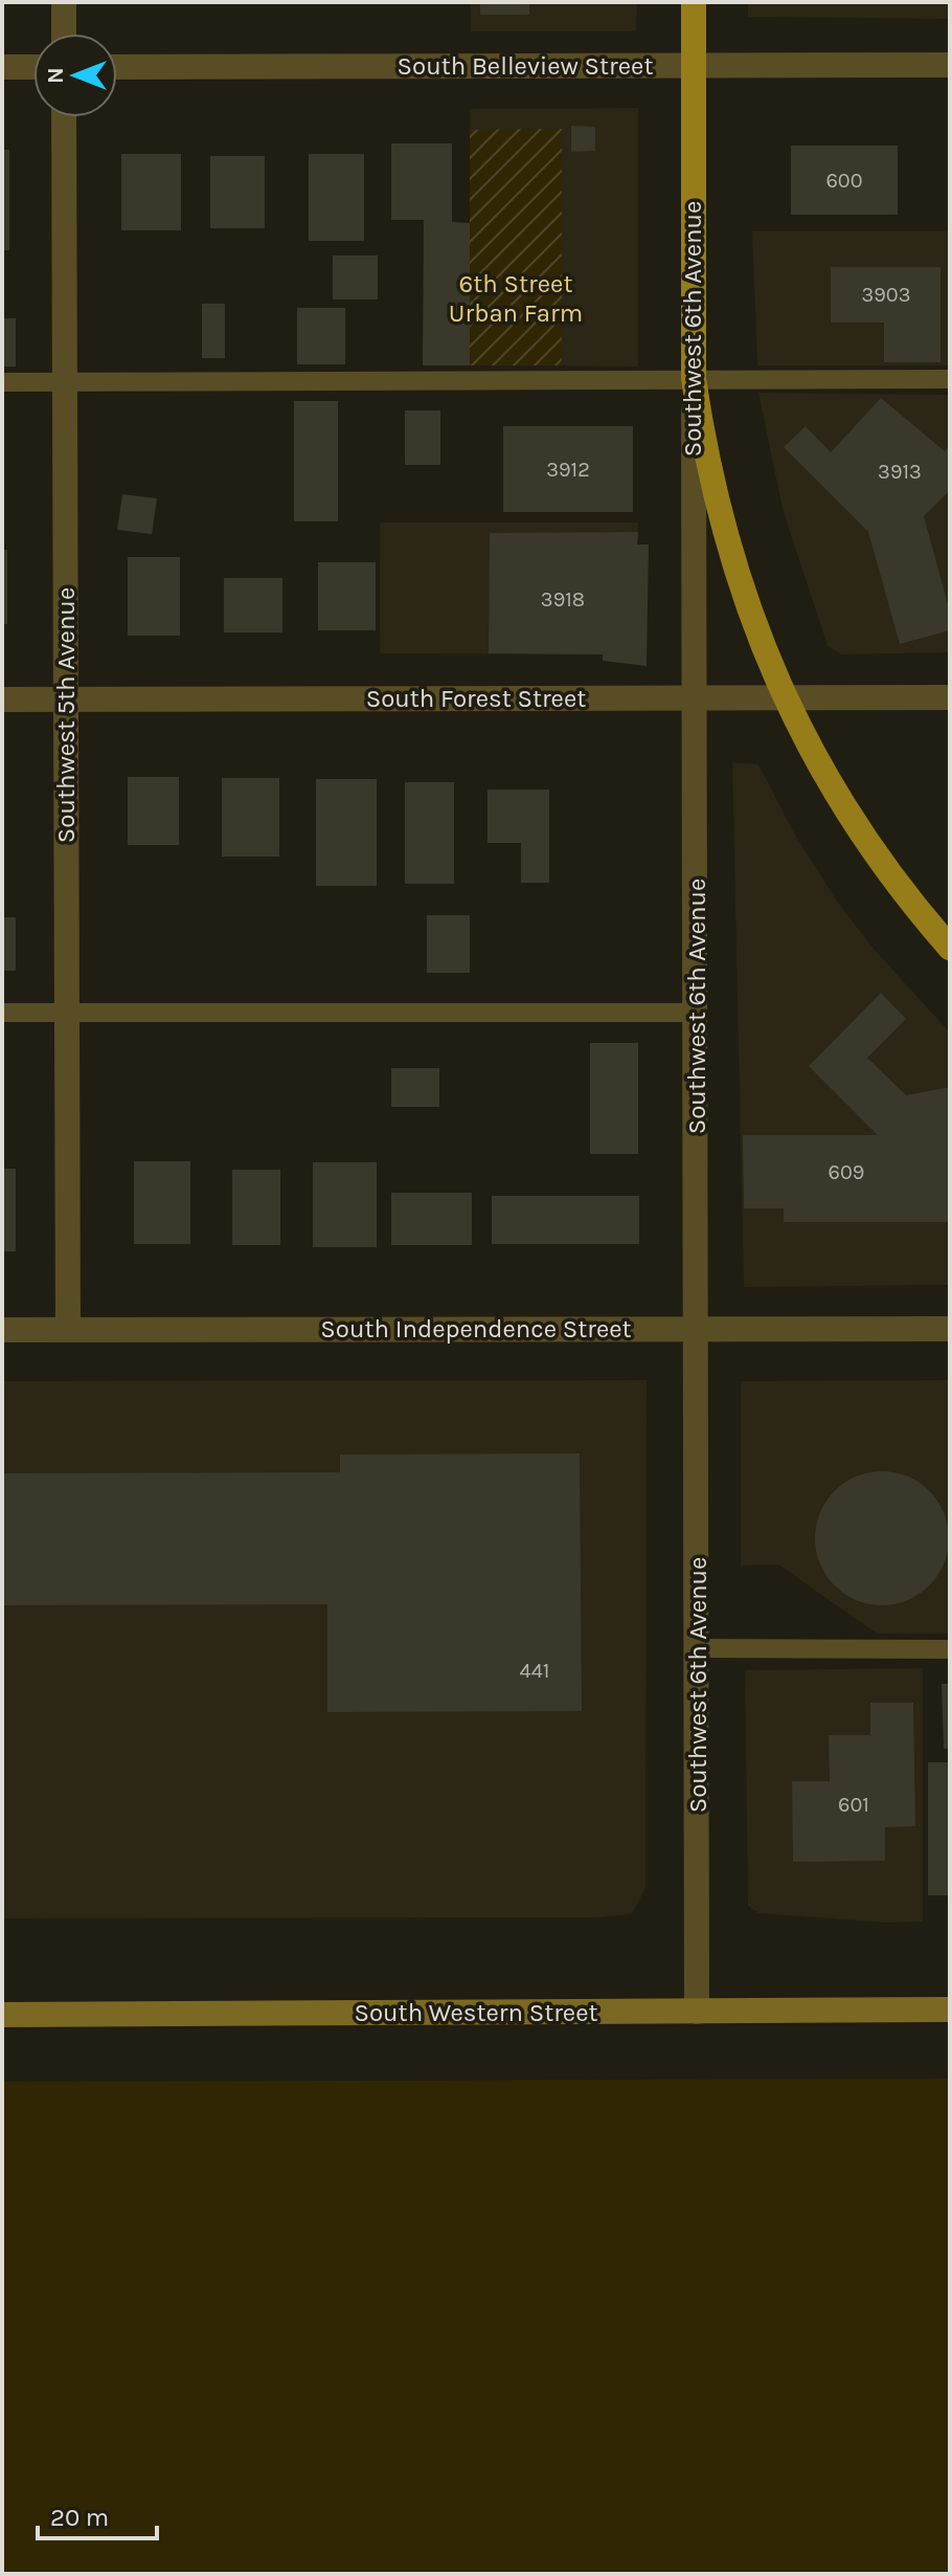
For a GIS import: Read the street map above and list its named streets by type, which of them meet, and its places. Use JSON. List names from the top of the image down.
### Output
{
  "streets": {
    "main road": ["Southwest 6th Avenue", "South Western Street"],
    "street": [
      "South Belleview Street",
      "South Forest Street",
      "Southwest 5th Avenue",
      "South Independence Street"
    ]
  },
  "crossings": [
    ["South Belleview Street", "Southwest 6th Avenue"],
    ["Southwest 6th Avenue", "South Forest Street"],
    ["Southwest 6th Avenue", "South Independence Street"],
    ["Southwest 6th Avenue", "South Western Street"],
    ["South Forest Street", "Southwest 5th Avenue"],
    ["Southwest 5th Avenue", "South Independence Street"]
  ],
  "parks": ["6th Street Urban Farm"],
  "house_numbers": [
    "600",
    "3903",
    "3912",
    "3913",
    "3918",
    "609",
    "441",
    "601"
  ],
  "scale_bar": "20 m",
  "north": "left"
}
